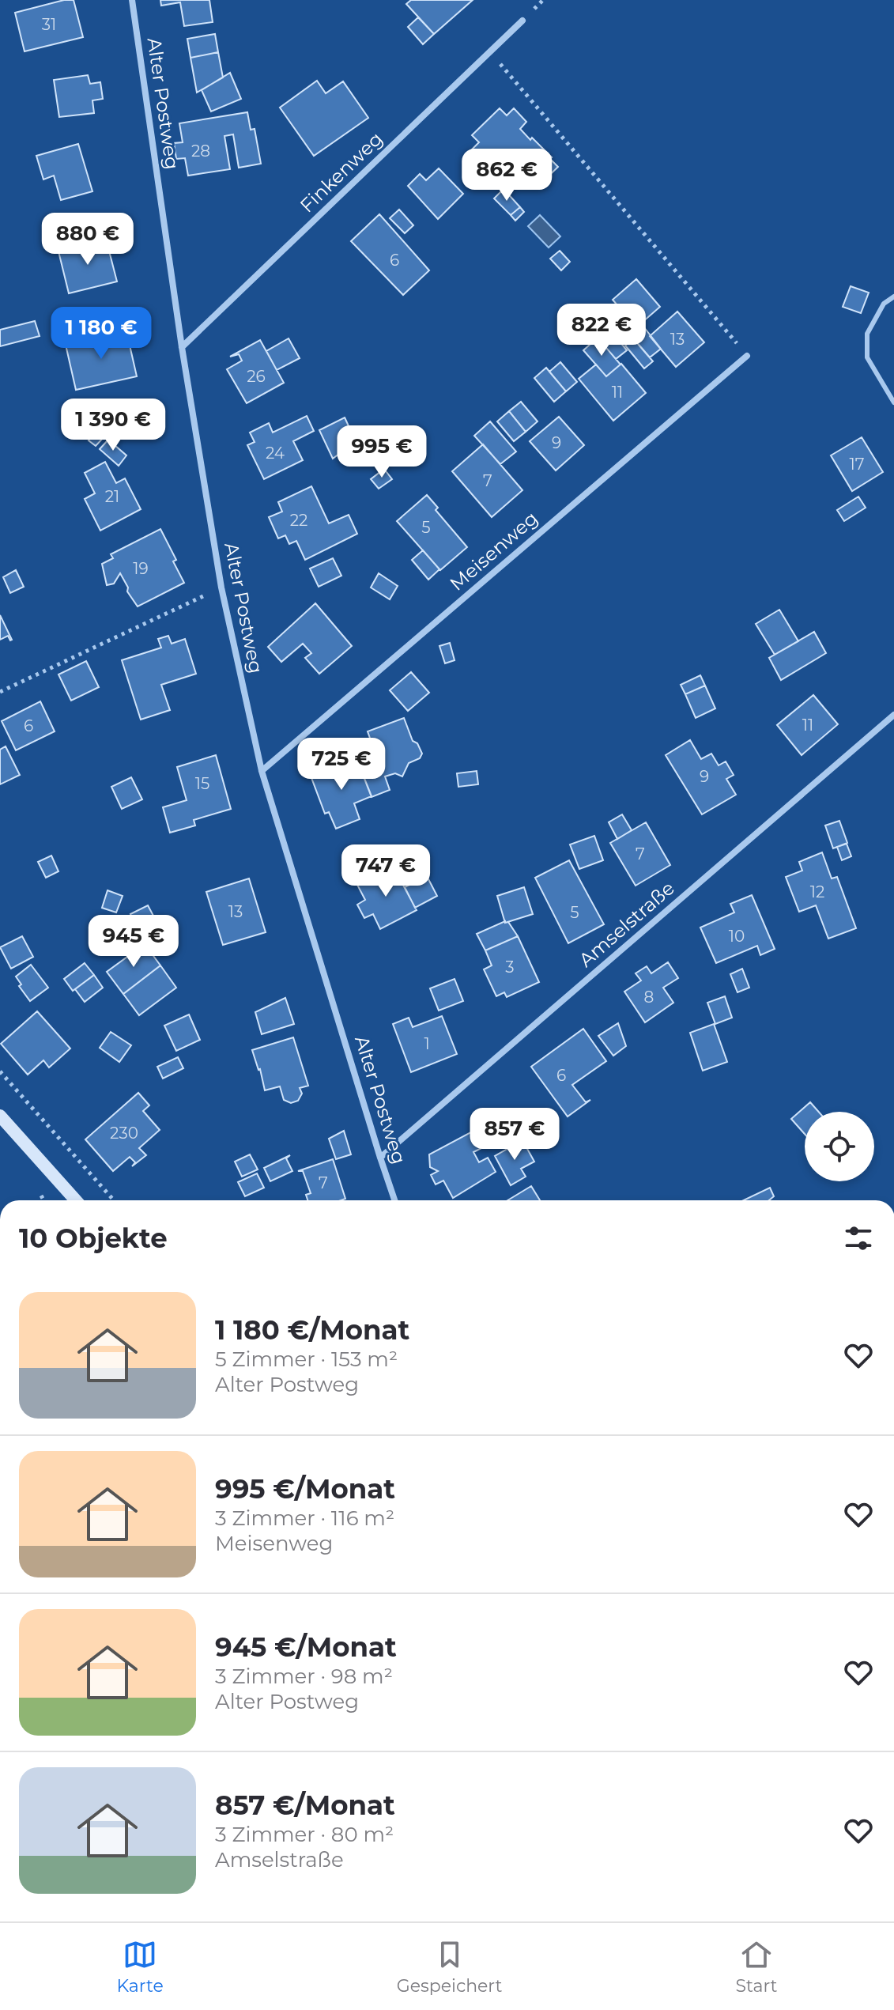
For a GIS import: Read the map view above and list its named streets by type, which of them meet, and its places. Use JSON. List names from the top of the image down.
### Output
{
  "streets": {
    "street": [
      "Alter Postweg",
      "Finkenweg",
      "Meisenweg",
      "Amselstraße"
    ]
  },
  "crossings": [
    ["Alter Postweg", "Finkenweg"],
    ["Alter Postweg", "Meisenweg"],
    ["Alter Postweg", "Amselstraße"]
  ],
  "house_numbers": [
    "31",
    "28",
    "6",
    "13",
    "26",
    "11",
    "9",
    "24",
    "17",
    "7",
    "21",
    "22",
    "5",
    "19",
    "11",
    "6",
    "9",
    "15",
    "7",
    "12",
    "13",
    "5",
    "10",
    "3",
    "8",
    "1",
    "6",
    "230",
    "7"
  ],
  "page": {
    "price": [
      "862 €",
      "880 €",
      "822 €",
      "1 180 €",
      "1 390 €",
      "995 €",
      "725 €",
      "747 €",
      "945 €",
      "857 €"
    ],
    "heading": "10 Objekte",
    "list": [
      {
        "name": "1 180 €/Monat",
        "note": "5 Zimmer · 153 m² · Alter Postweg"
      },
      {
        "name": "995 €/Monat",
        "note": "3 Zimmer · 116 m² · Meisenweg"
      },
      {
        "name": "945 €/Monat",
        "note": "3 Zimmer · 98 m² · Alter Postweg"
      },
      {
        "name": "857 €/Monat",
        "note": "3 Zimmer · 80 m² · Amselstraße"
      }
    ],
    "tabs": ["Karte", "Gespeichert", "Start"]
  }
}
